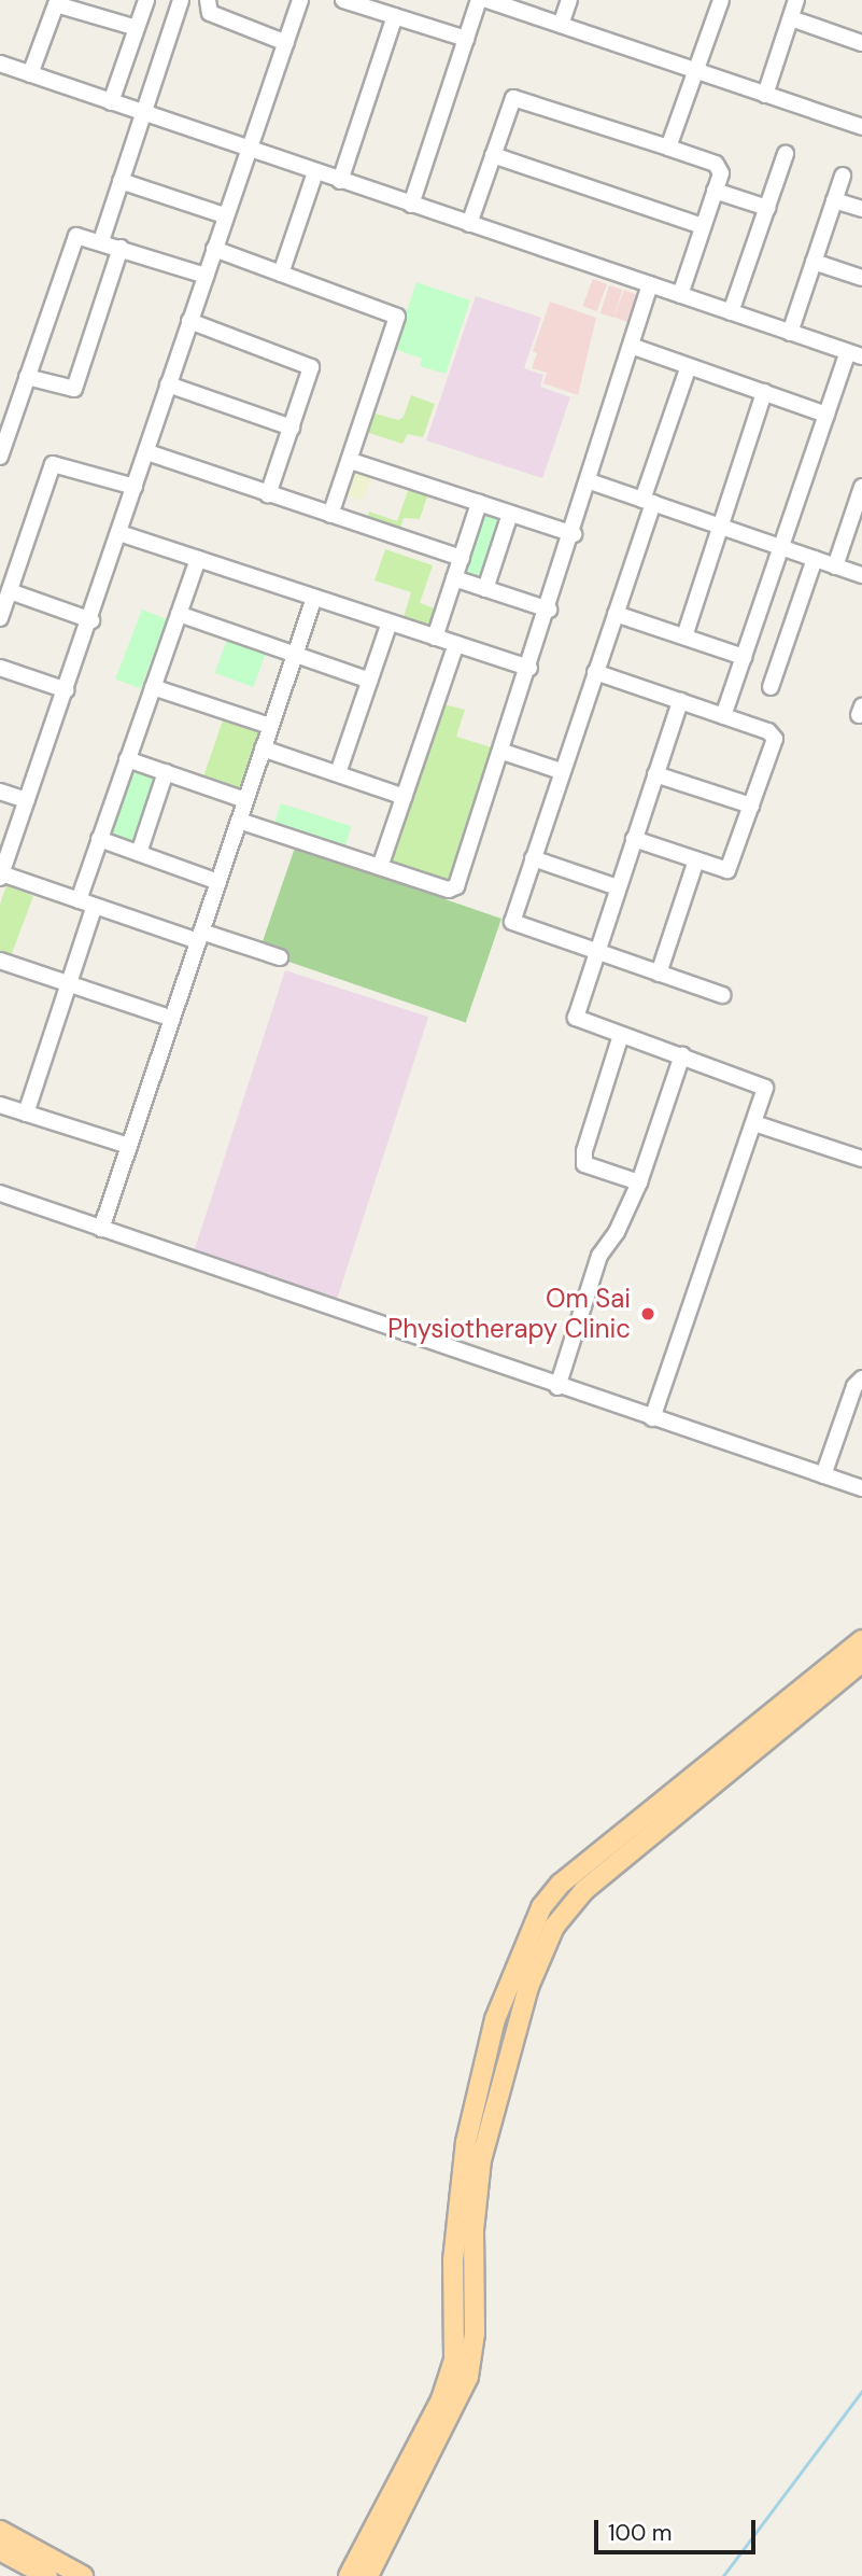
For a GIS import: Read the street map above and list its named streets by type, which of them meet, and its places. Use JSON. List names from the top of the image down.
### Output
{
  "places": ["Om Sai Physiotherapy Clinic"],
  "scale_bar": "100 m"
}
